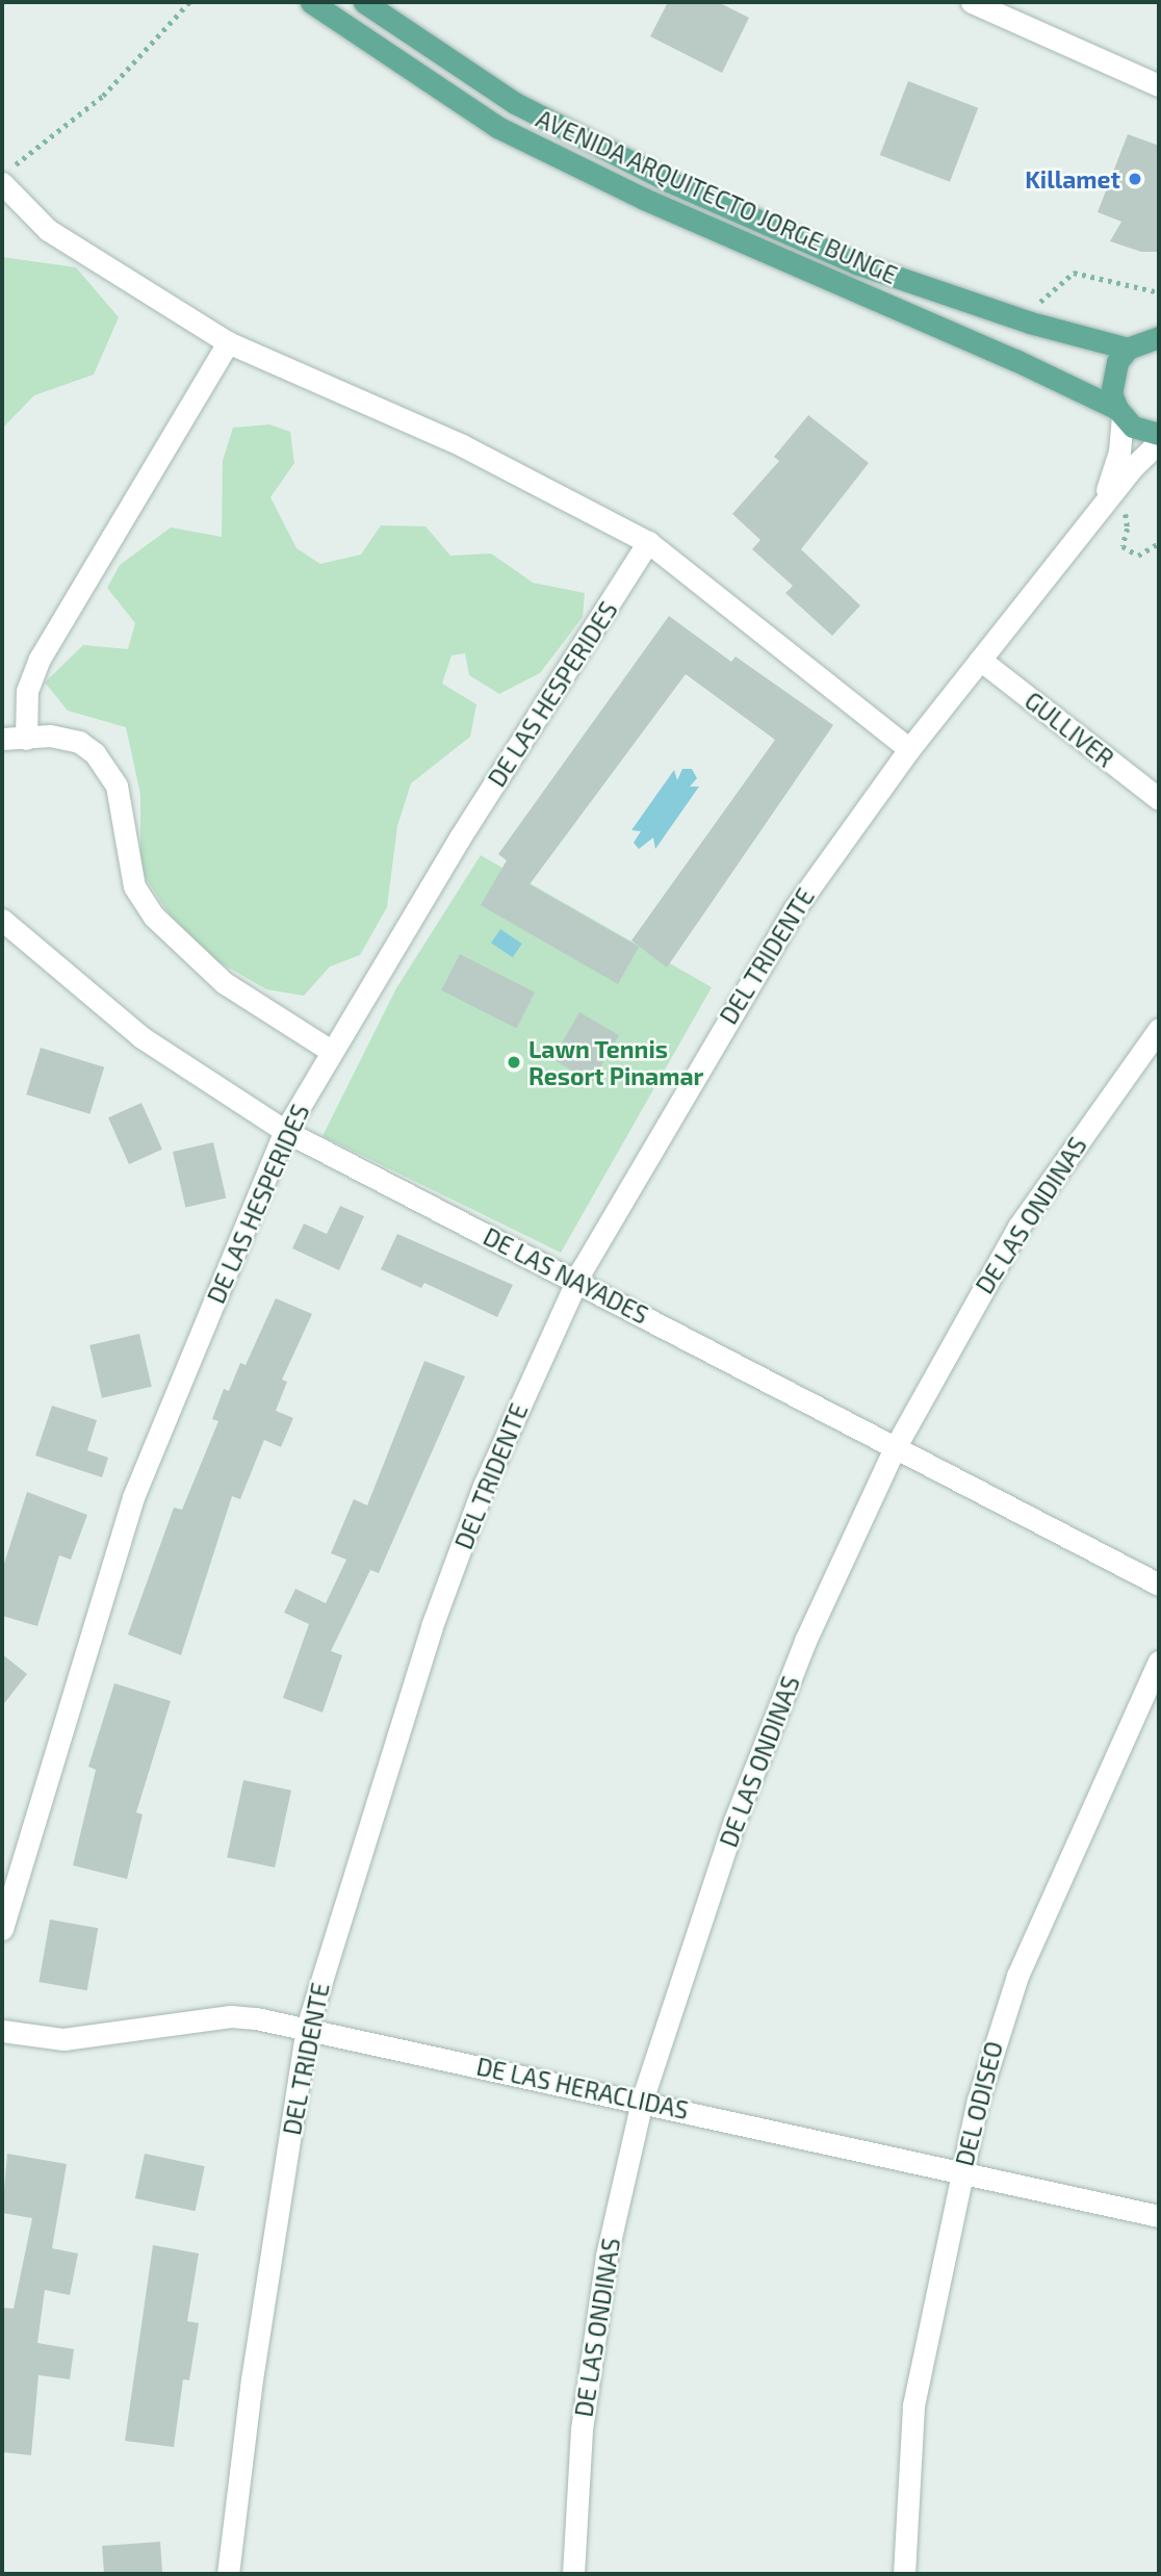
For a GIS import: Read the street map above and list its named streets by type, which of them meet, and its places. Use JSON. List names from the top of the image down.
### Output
{
  "streets": {
    "main road": ["AVENIDA ARQUITECTO JORGE BUNGE"],
    "street": [
      "DE LAS HESPERIDES",
      "GULLIVER",
      "DEL TRIDENTE",
      "DE LAS ONDINAS",
      "DE LAS NAYADES",
      "DE LAS HERACLIDAS",
      "DEL ODISEO"
    ]
  },
  "crossings": [
    ["AVENIDA ARQUITECTO JORGE BUNGE", "DEL TRIDENTE"],
    ["DE LAS HESPERIDES", "DE LAS NAYADES"],
    ["GULLIVER", "DEL TRIDENTE"],
    ["DEL TRIDENTE", "DE LAS NAYADES"],
    ["DEL TRIDENTE", "DE LAS HERACLIDAS"],
    ["DE LAS ONDINAS", "DE LAS NAYADES"],
    ["DE LAS ONDINAS", "DE LAS HERACLIDAS"],
    ["DE LAS HERACLIDAS", "DEL ODISEO"]
  ],
  "places": ["Killamet", "Lawn Tennis Resort Pinamar"]
}
